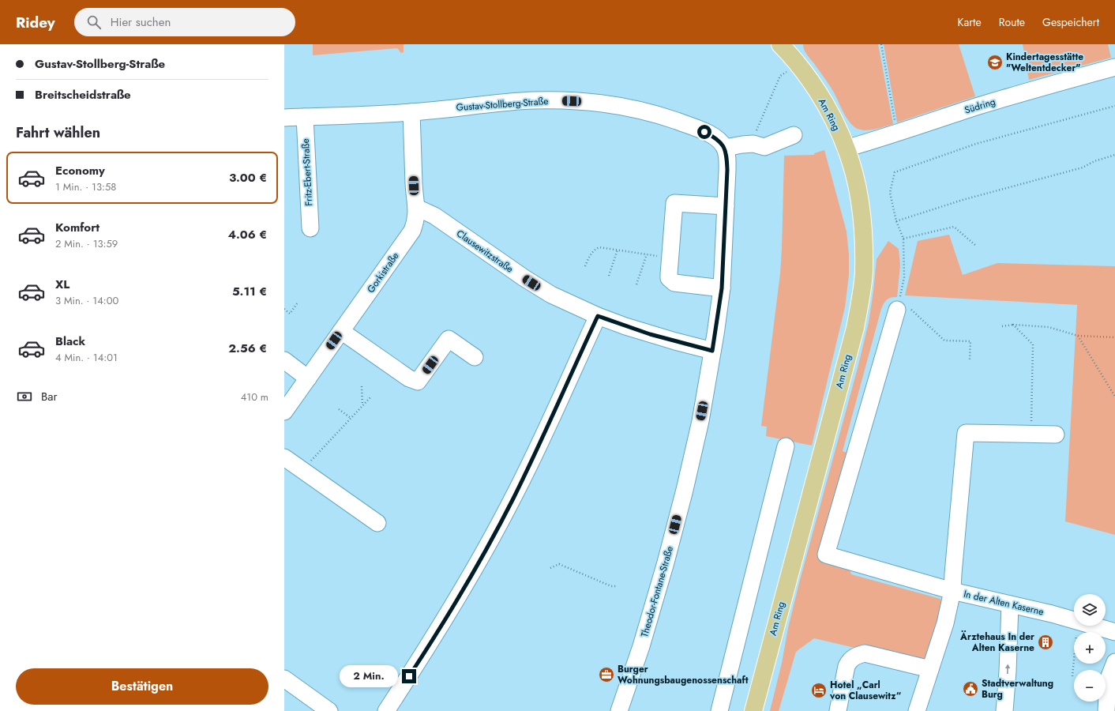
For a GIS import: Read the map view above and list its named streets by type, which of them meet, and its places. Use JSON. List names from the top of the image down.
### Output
{
  "streets": {
    "main road": ["Am Ring"],
    "street": [
      "Gustav-Stollberg-Straße",
      "Südring",
      "Fritz-Ebert-Straße",
      "Clausewitzstraße",
      "Gorkistraße",
      "Theodor-Fontane-Straße",
      "In der Alten Kaserne"
    ]
  },
  "crossings": [
    ["Gustav-Stollberg-Straße", "Fritz-Ebert-Straße"],
    ["Gustav-Stollberg-Straße", "Gorkistraße"],
    ["Gustav-Stollberg-Straße", "Theodor-Fontane-Straße"],
    ["Südring", "Am Ring"],
    ["Clausewitzstraße", "Gorkistraße"],
    ["Clausewitzstraße", "Theodor-Fontane-Straße"]
  ],
  "places": {
    "school or university": ["Kindertagesstätte \"Weltentdecker\""],
    "building": ["Ärztehaus In der Alten Kaserne"],
    "office": ["Burger Wohnungsbaugenossenschaft"],
    "public building": ["Stadtverwaltung Burg"],
    "hotel": ["Hotel „Carl von Clausewitz“"]
  },
  "page": {
    "header": "Ridey",
    "search": "Hier suchen",
    "nav": ["Karte", "Route", "Gespeichert"],
    "banner": ["Gustav-Stollberg-Straße", "Breitscheidstraße"],
    "heading": "Fahrt wählen",
    "list": [
      {
        "name": "Economy",
        "note": "1 Min. · 13:58",
        "value": "3.00 €"
      },
      {
        "name": "Komfort",
        "note": "2 Min. · 13:59",
        "value": "4.06 €"
      },
      {
        "name": "XL",
        "note": "3 Min. · 14:00",
        "value": "5.11 €"
      },
      {
        "name": "Black",
        "note": "4 Min. · 14:01",
        "value": "2.56 €"
      }
    ],
    "pay": ["Bar", "410 m"],
    "map_buttons": ["+", "−"],
    "buttons": "Bestätigen",
    "bubble": "2 Min."
  }
}
